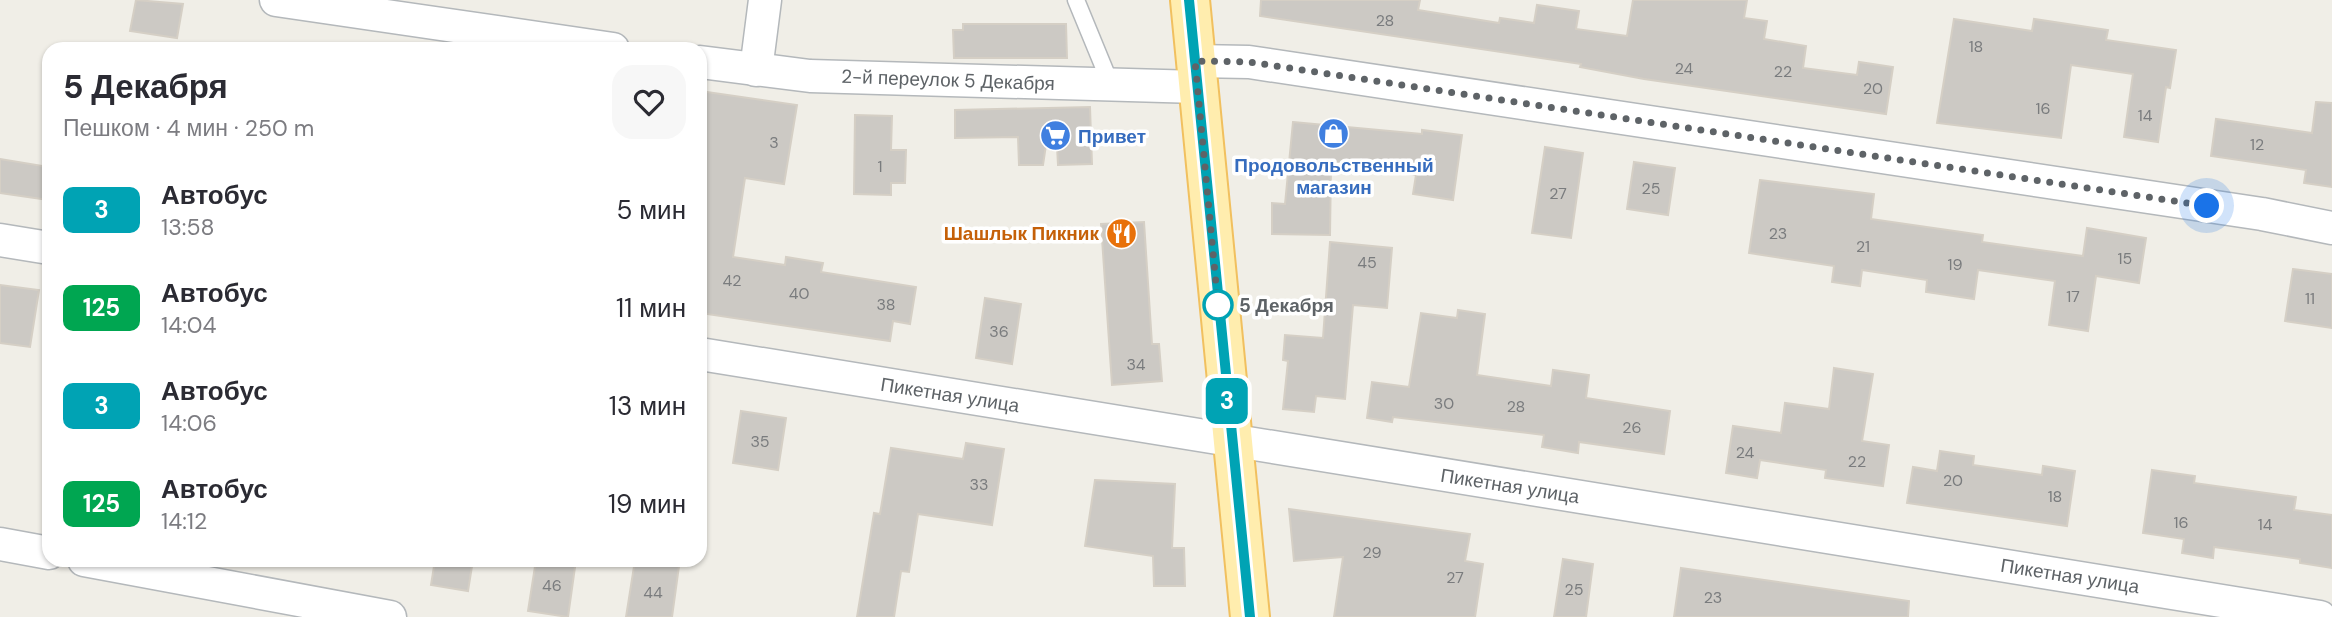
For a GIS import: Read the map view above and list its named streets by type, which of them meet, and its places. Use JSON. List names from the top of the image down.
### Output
{
  "streets": {
    "street": ["2-й переулок 5 Декабря", "Пикетная улица"]
  },
  "places": {
    "shop": ["Продовольственный магазин"],
    "supermarket": ["Привет"],
    "restaurant": ["Шашлык Пикник"],
    "other": ["5 Декабря"]
  },
  "lines": ["bus line 3"],
  "house_numbers": [
    "28",
    "18",
    "24",
    "22",
    "20",
    "16",
    "14",
    "3",
    "12",
    "1",
    "25",
    "27",
    "23",
    "21",
    "15",
    "45",
    "19",
    "42",
    "40",
    "17",
    "11",
    "38",
    "36",
    "34",
    "30",
    "28",
    "26",
    "35",
    "24",
    "22",
    "20",
    "33",
    "18",
    "16",
    "14",
    "29",
    "27",
    "46",
    "25",
    "44",
    "23"
  ],
  "page": {
    "on_map": "3",
    "heading": ["5 Декабря", "Пешком · 4 мин · 250 m"],
    "list": [
      {
        "mark": "3",
        "name": "Автобус",
        "note": "13:58",
        "value": "5 мин"
      },
      {
        "mark": "125",
        "name": "Автобус",
        "note": "14:04",
        "value": "11 мин"
      },
      {
        "mark": "3",
        "name": "Автобус",
        "note": "14:06",
        "value": "13 мин"
      },
      {
        "mark": "125",
        "name": "Автобус",
        "note": "14:12",
        "value": "19 мин"
      }
    ]
  }
}
